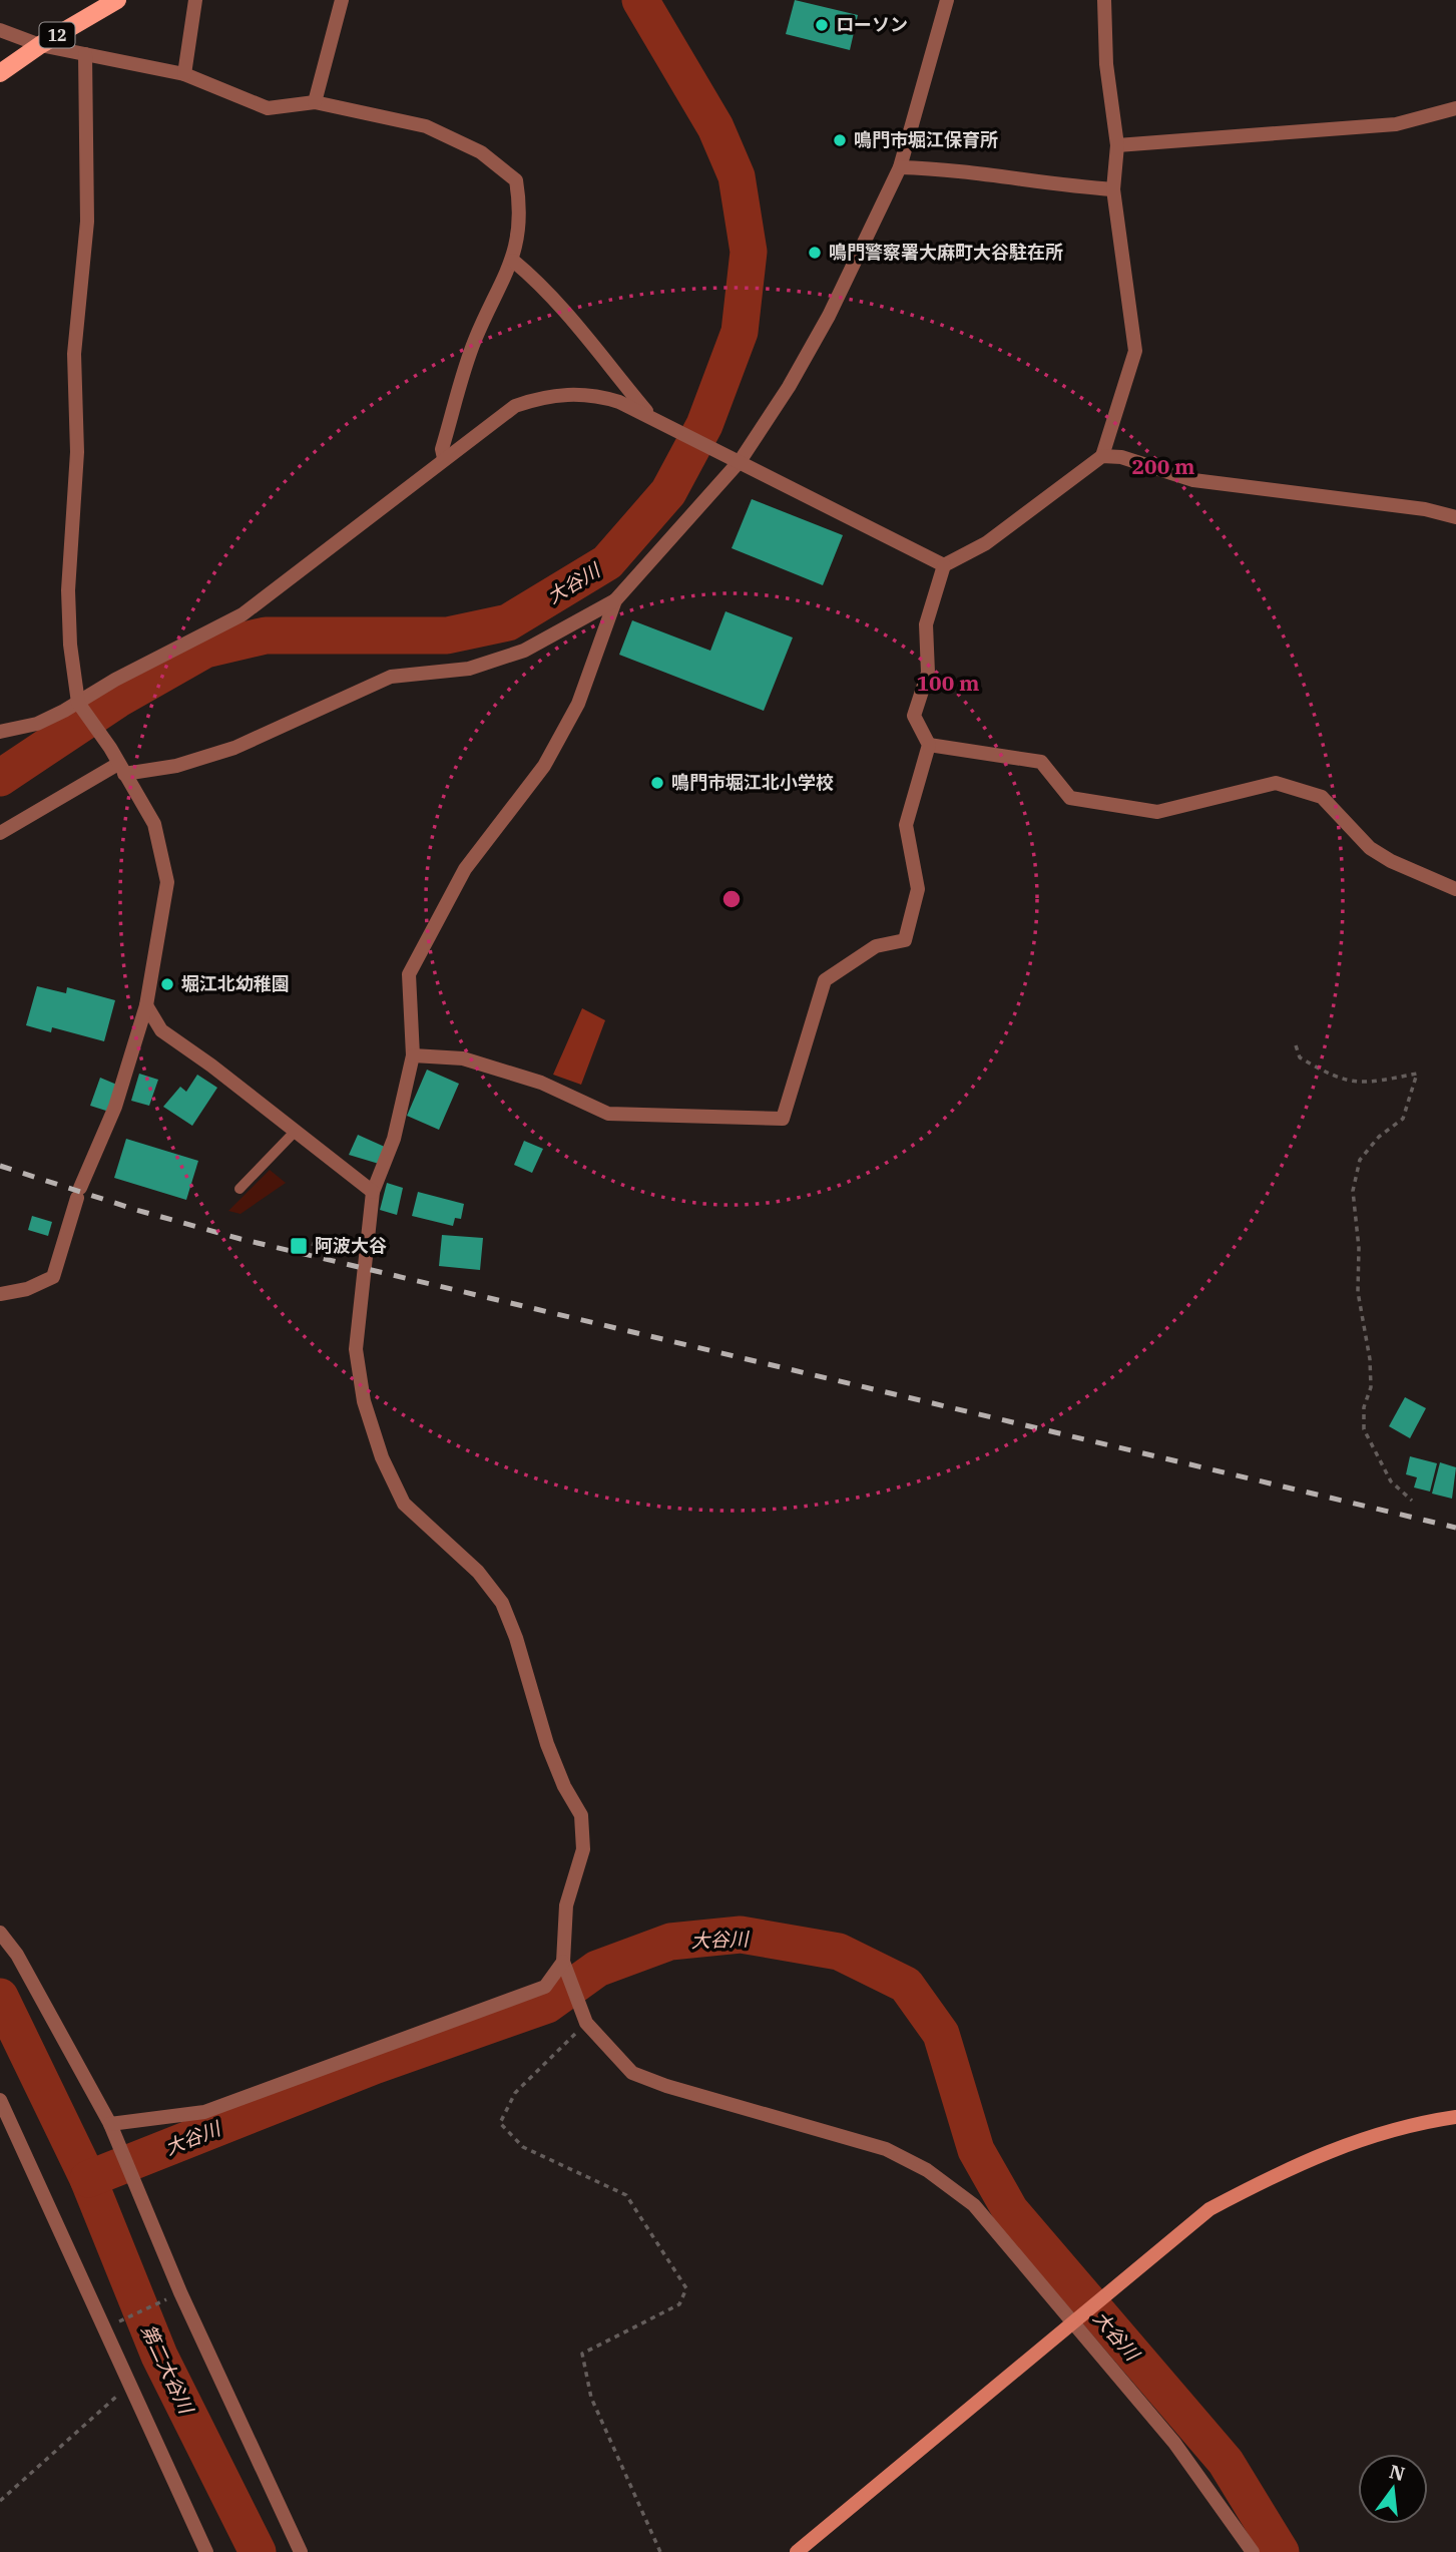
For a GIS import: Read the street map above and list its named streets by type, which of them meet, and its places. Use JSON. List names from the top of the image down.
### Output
{
  "streets": {
    "main road": ["12"]
  },
  "water": ["大谷川", "第二大谷川"],
  "places": {
    "other": [
      "ローソン",
      "鳴門市堀江保育所",
      "鳴門警察署大麻町大谷駐在所",
      "鳴門市堀江北小学校",
      "堀江北幼稚園"
    ],
    "transit": ["阿波大谷"]
  },
  "north": "top",
  "rings": ["200 m", "100 m"]
}
